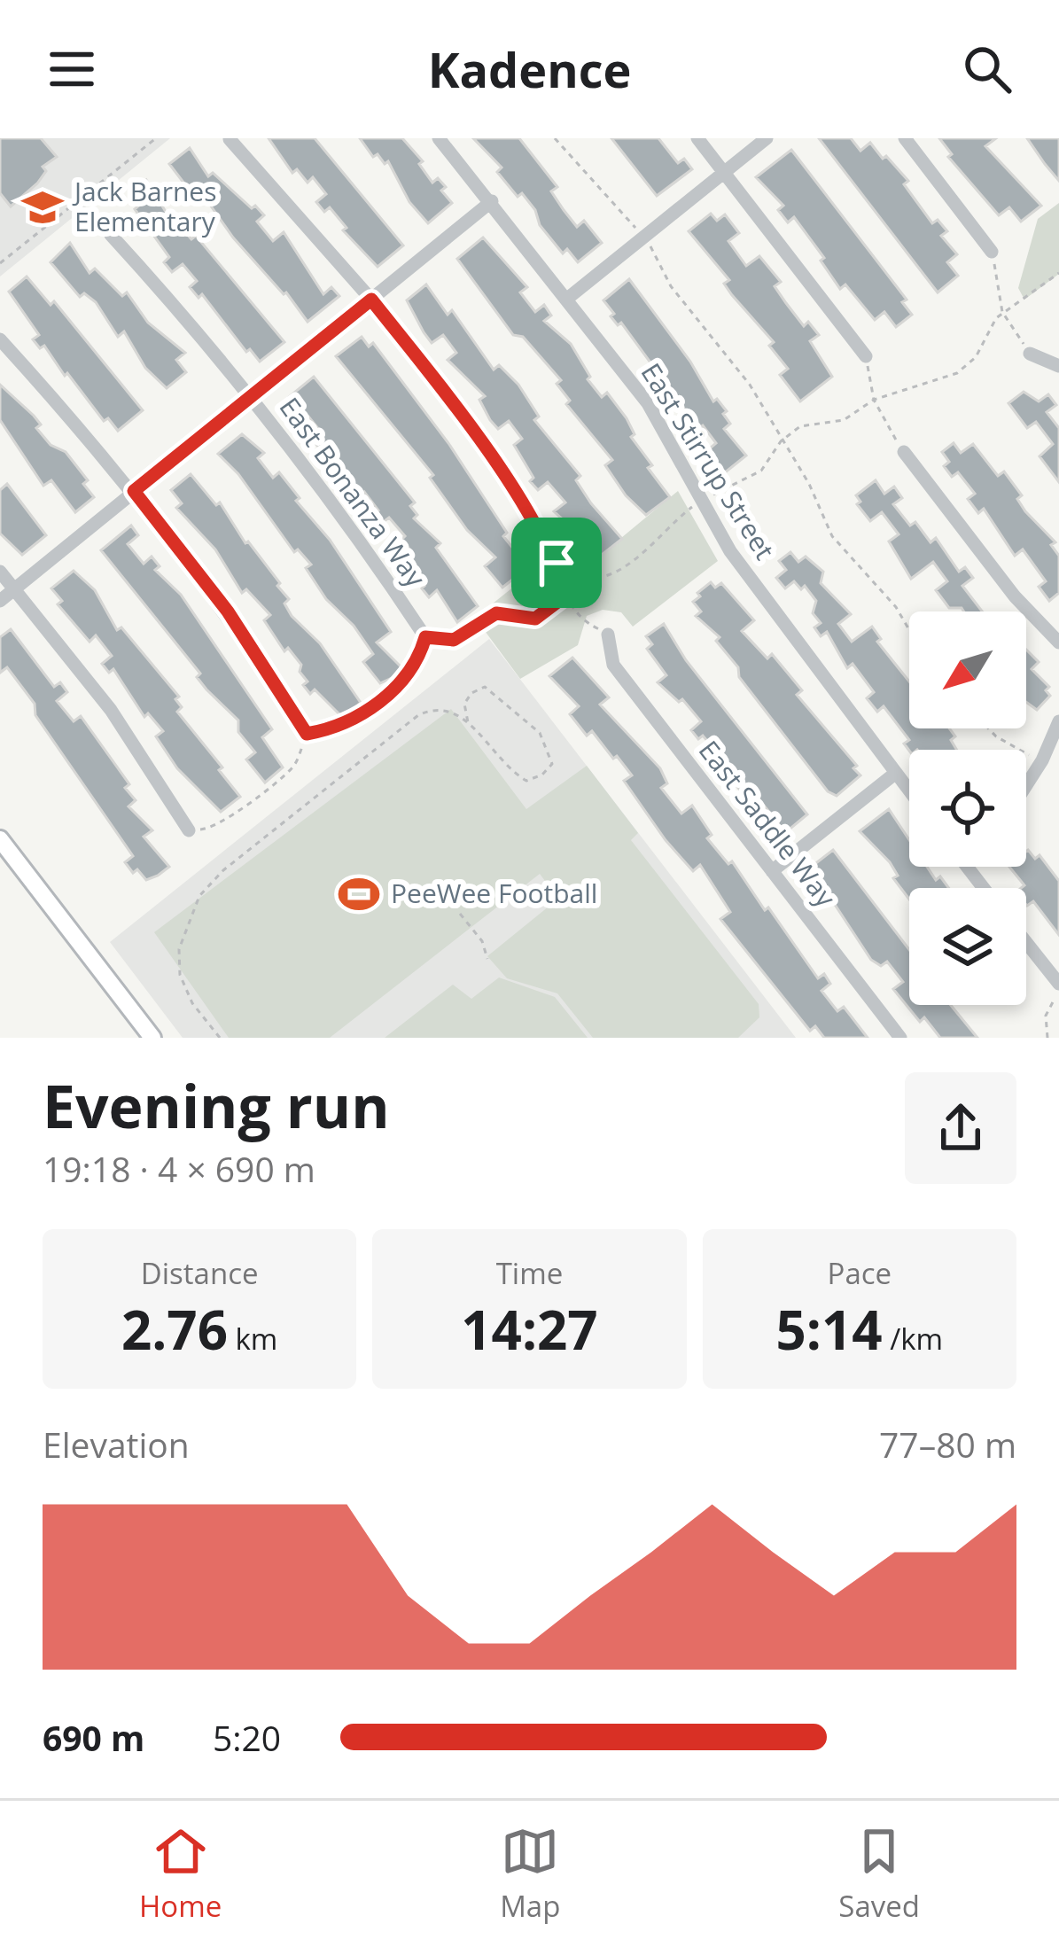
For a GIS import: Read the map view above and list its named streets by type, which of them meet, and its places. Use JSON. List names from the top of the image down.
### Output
{
  "streets": {
    "street": ["East Stirrup Street", "East Bonanza Way", "East Saddle Way"]
  },
  "places": {
    "school or university": ["Jack Barnes Elementary"],
    "sports": ["PeeWee Football"]
  },
  "north": "bottom left",
  "page": {
    "header": "Kadence",
    "heading": ["Evening run", "19:18 · 4 × 690 m"],
    "stats": [
      ["Distance", "2.76 km"],
      ["Time", "14:27"],
      ["Pace", "5:14 /km"]
    ],
    "chart": ["Elevation", "77–80 m"],
    "list": [
      {
        "name": "690 m",
        "note": "5:20"
      }
    ],
    "tabs": ["Home", "Map", "Saved"]
  }
}
